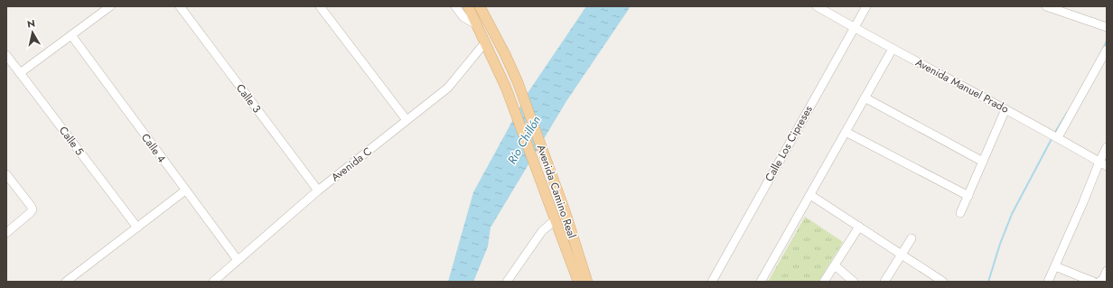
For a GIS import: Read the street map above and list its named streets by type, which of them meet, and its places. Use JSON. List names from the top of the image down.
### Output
{
  "streets": {
    "main road": ["Avenida Camino Real"],
    "street": [
      "Avenida Manuel Prado",
      "Calle 3",
      "Calle 5",
      "Calle Los Cipreses",
      "Calle 4",
      "Avenida C"
    ]
  },
  "crossings": [
    ["Avenida Manuel Prado", "Calle Los Cipreses"],
    ["Calle 3", "Avenida C"],
    ["Calle 4", "Avenida C"],
    ["Avenida C", "Avenida Camino Real"]
  ],
  "water": ["Río Chillón"],
  "north": "top"
}
